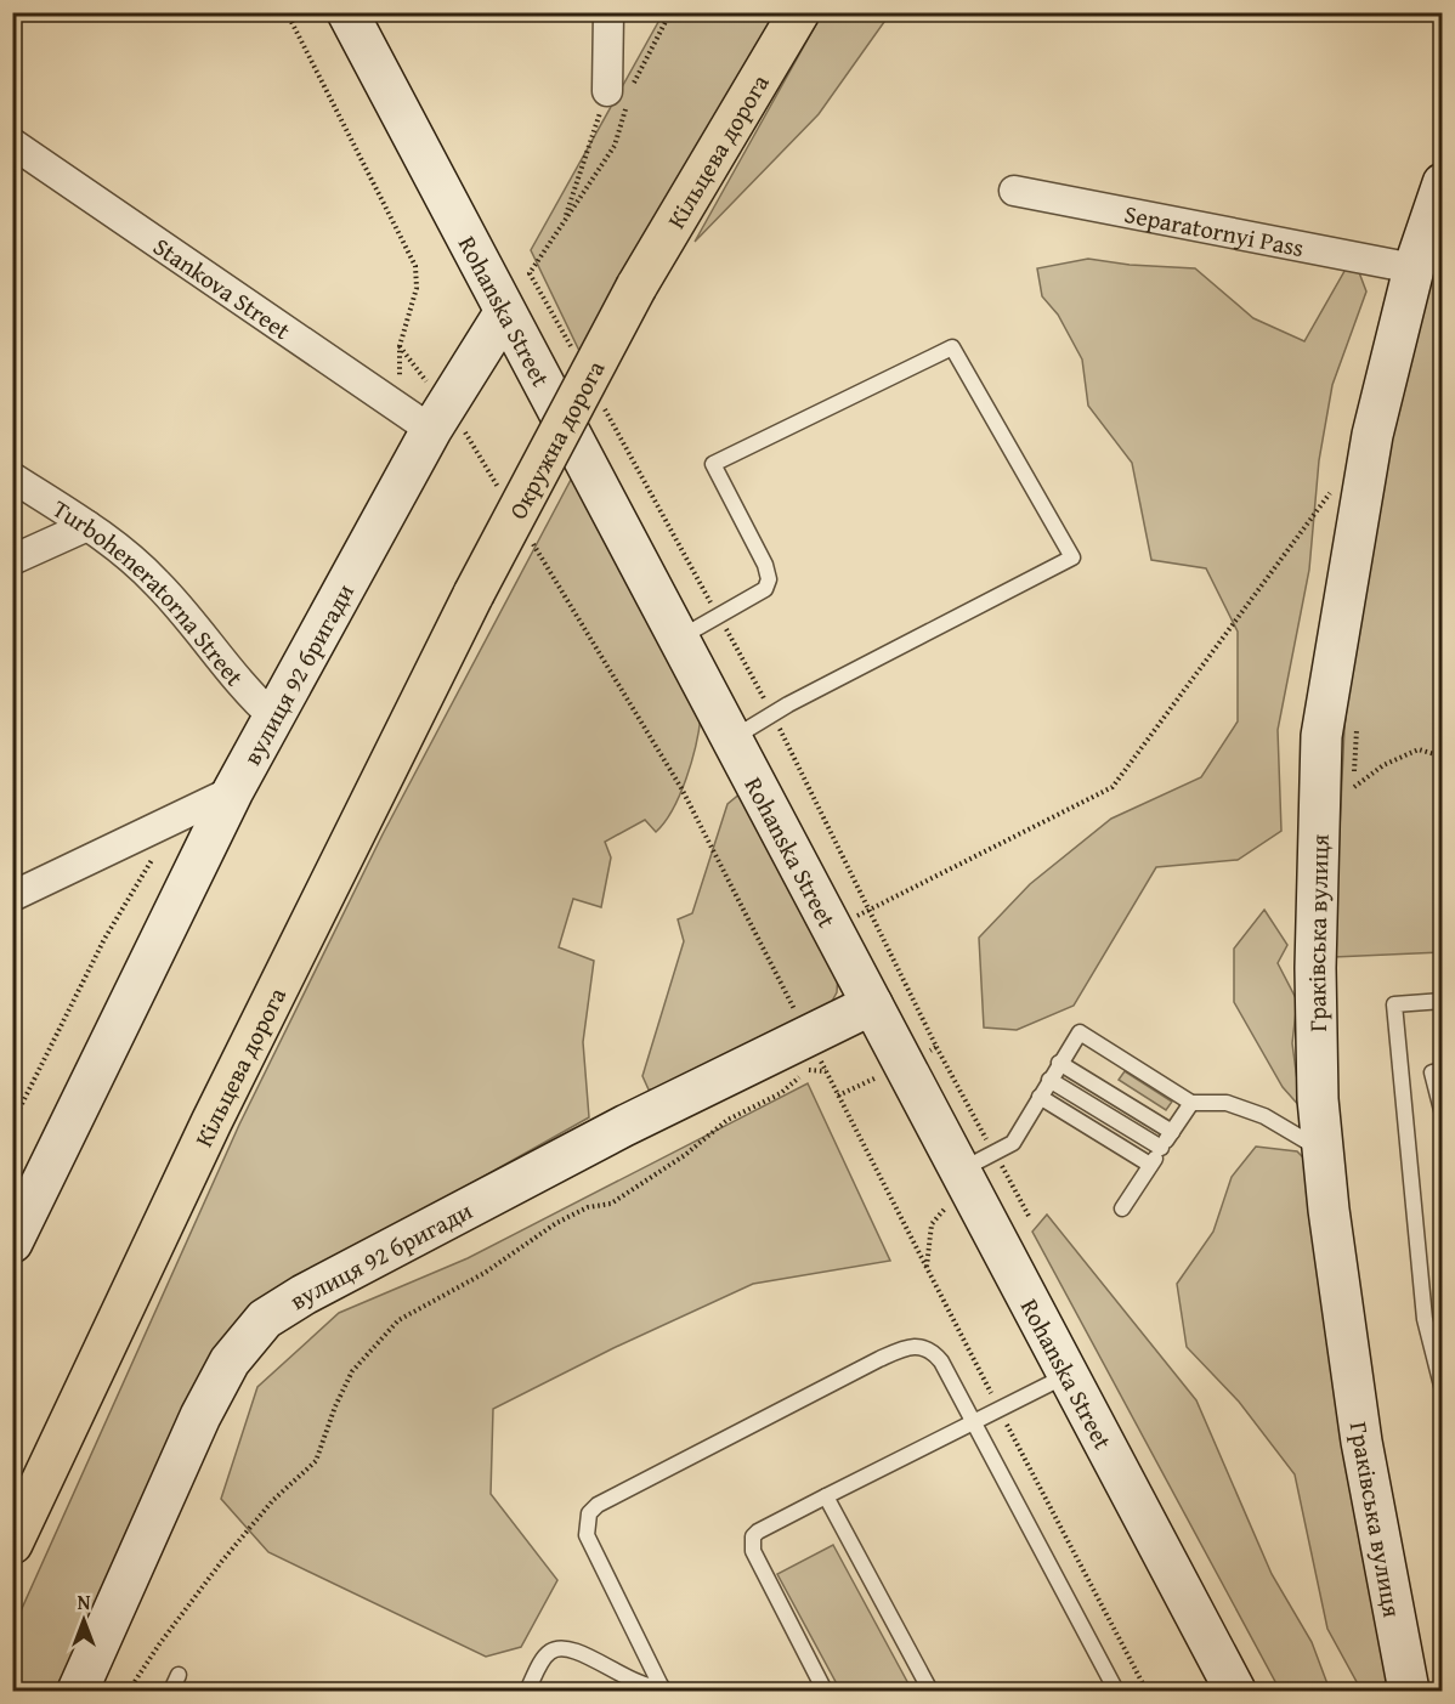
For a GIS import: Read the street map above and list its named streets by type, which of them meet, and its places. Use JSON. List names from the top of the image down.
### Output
{
  "streets": {
    "highway": ["Кільцева дорога", "Окружна дорога"],
    "street": [
      "Separatornyi Pass",
      "Stankova Street",
      "Rohanska Street",
      "Turboheneratorna Street",
      "вулиця 92 бригади",
      "Граківська вулиця"
    ]
  },
  "crossings": [
    ["Кільцева дорога", "Окружна дорога"],
    ["Separatornyi Pass", "Граківська вулиця"],
    ["Stankova Street", "вулиця 92 бригади"],
    ["Rohanska Street", "вулиця 92 бригади"],
    ["Turboheneratorna Street", "вулиця 92 бригади"]
  ],
  "north": "top"
}
